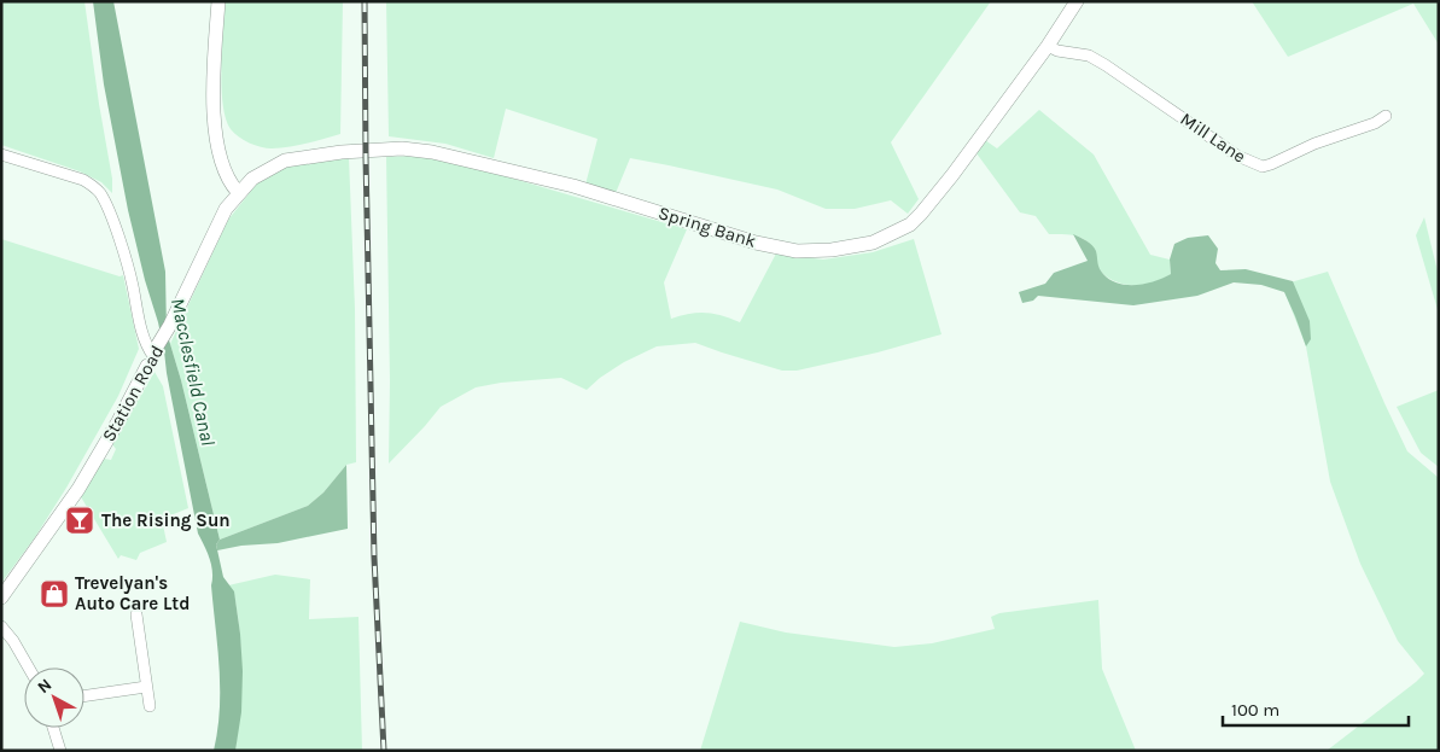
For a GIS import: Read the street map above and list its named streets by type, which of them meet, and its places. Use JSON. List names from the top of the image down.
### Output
{
  "streets": {
    "street": ["Mill Lane", "Spring Bank", "Station Road"]
  },
  "crossings": [
    ["Mill Lane", "Spring Bank"],
    ["Spring Bank", "Station Road"]
  ],
  "water": ["Macclesfield Canal"],
  "places": {
    "bar": ["The Rising Sun"],
    "shop": ["Trevelyan's Auto Care Ltd"]
  },
  "scale_bar": "100 m",
  "north": "top left"
}
